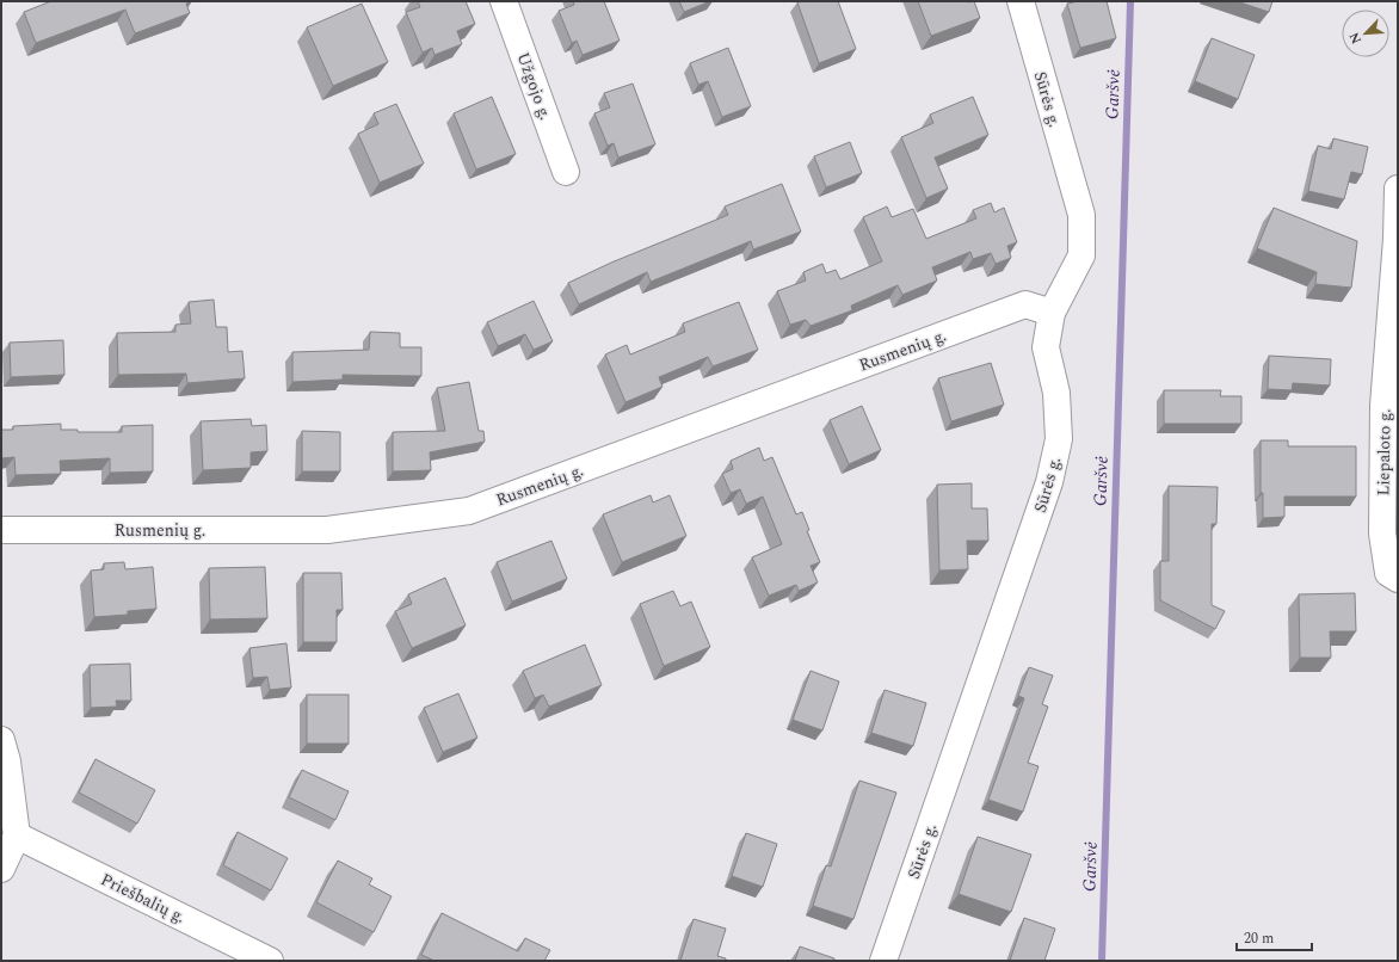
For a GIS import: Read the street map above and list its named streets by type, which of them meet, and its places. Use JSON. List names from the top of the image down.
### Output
{
  "streets": {
    "street": [
      "Užgojo g.",
      "Sūrės g.",
      "Rusmenių g.",
      "Liepaloto g.",
      "Priešbalių g."
    ]
  },
  "crossings": [
    ["Sūrės g.", "Rusmenių g."]
  ],
  "water": ["Garšvė"],
  "scale_bar": "20 m",
  "north": "bottom left"
}
